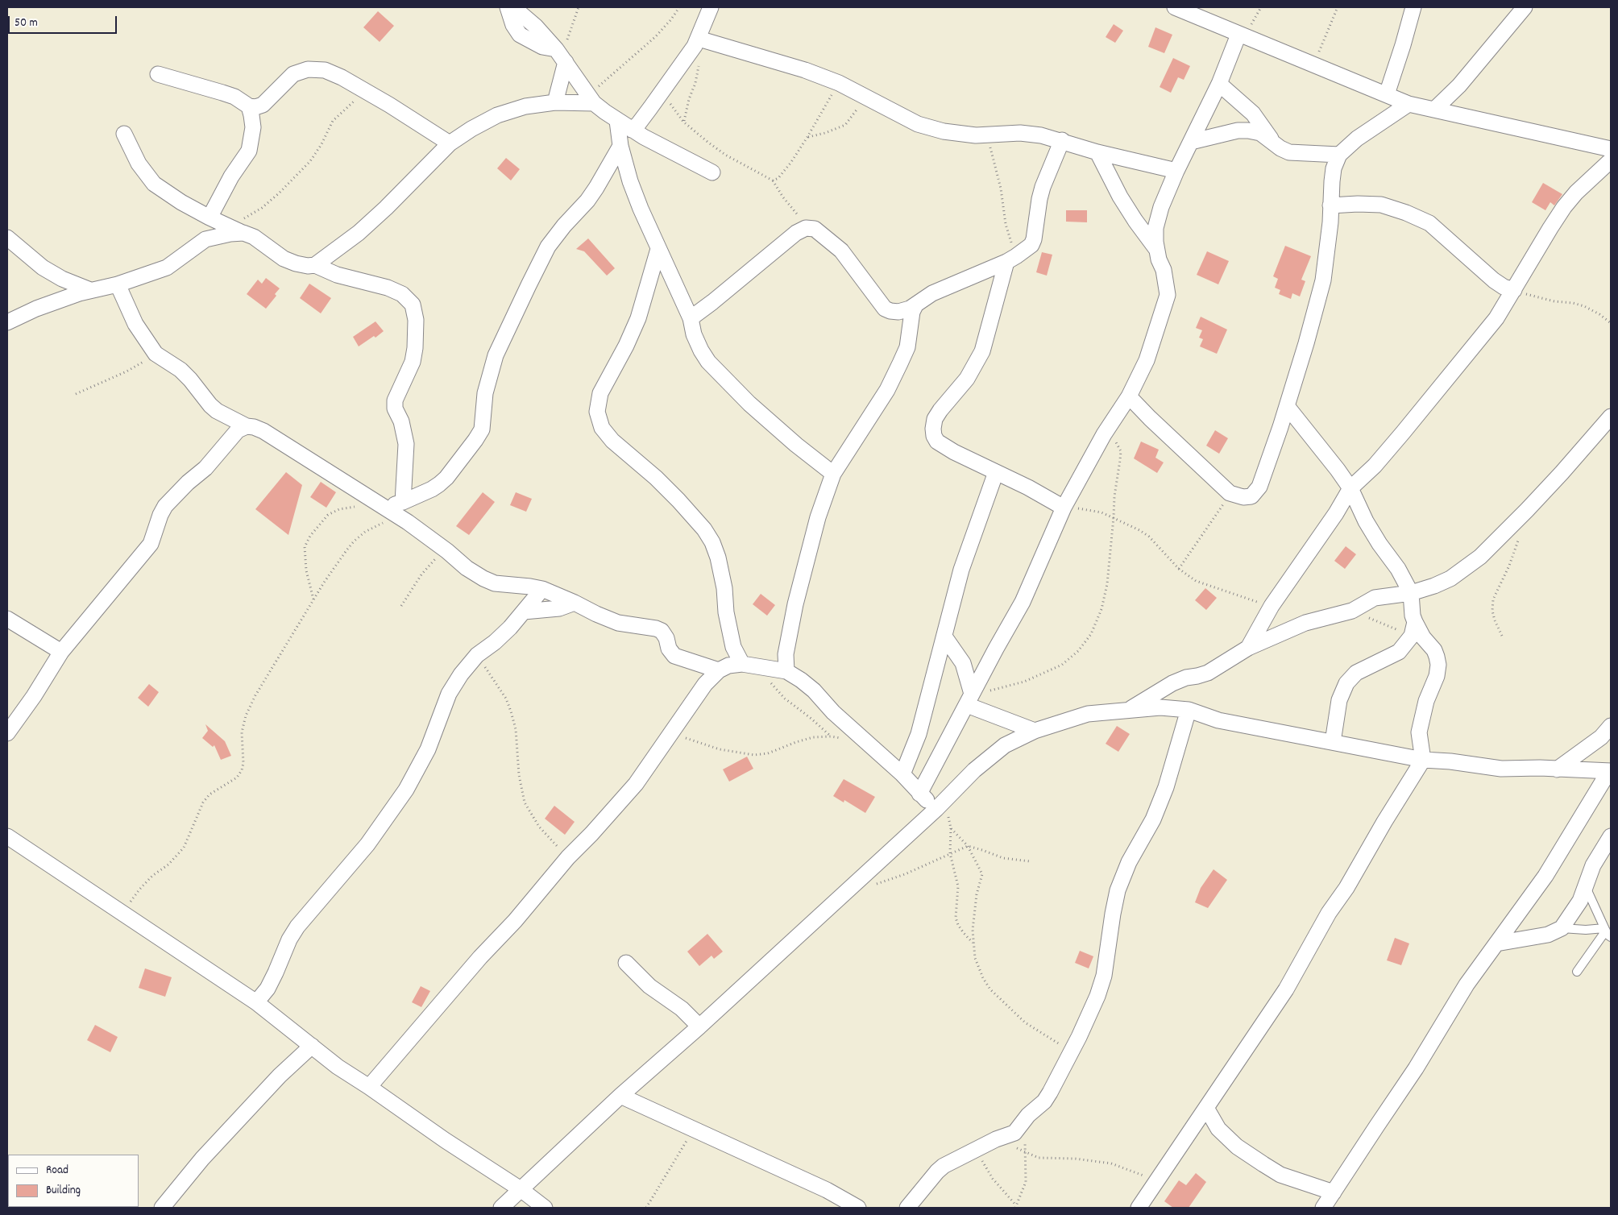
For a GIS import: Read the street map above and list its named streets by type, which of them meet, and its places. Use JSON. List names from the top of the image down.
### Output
{
  "legend": ["Road", "Building"],
  "scale_bar": "50 m"
}
